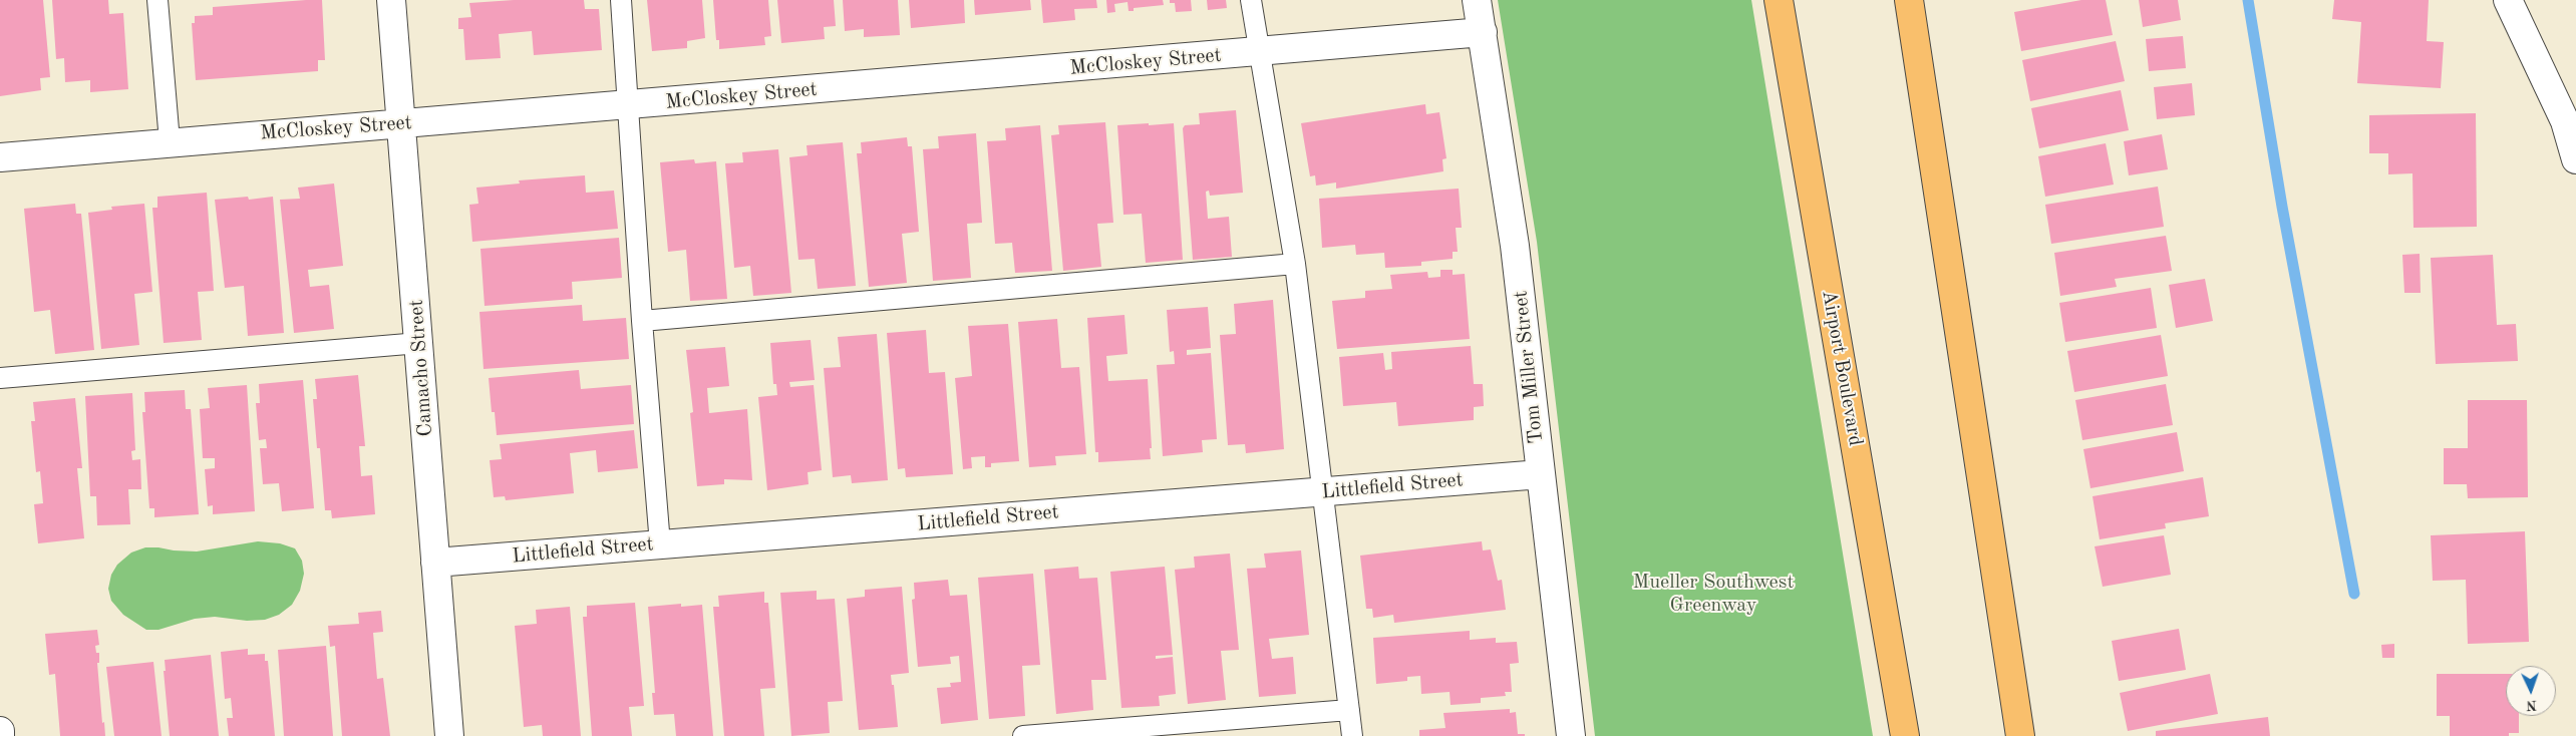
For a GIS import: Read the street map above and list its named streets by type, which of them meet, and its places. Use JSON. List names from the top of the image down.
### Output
{
  "streets": {
    "main road": ["Airport Boulevard"],
    "street": [
      "McCloskey Street",
      "Tom Miller Street",
      "Camacho Street",
      "Littlefield Street"
    ]
  },
  "crossings": [
    ["McCloskey Street", "Tom Miller Street"],
    ["McCloskey Street", "Camacho Street"],
    ["Tom Miller Street", "Littlefield Street"],
    ["Camacho Street", "Littlefield Street"]
  ],
  "parks": ["Mueller Southwest Greenway"],
  "north": "bottom"
}
